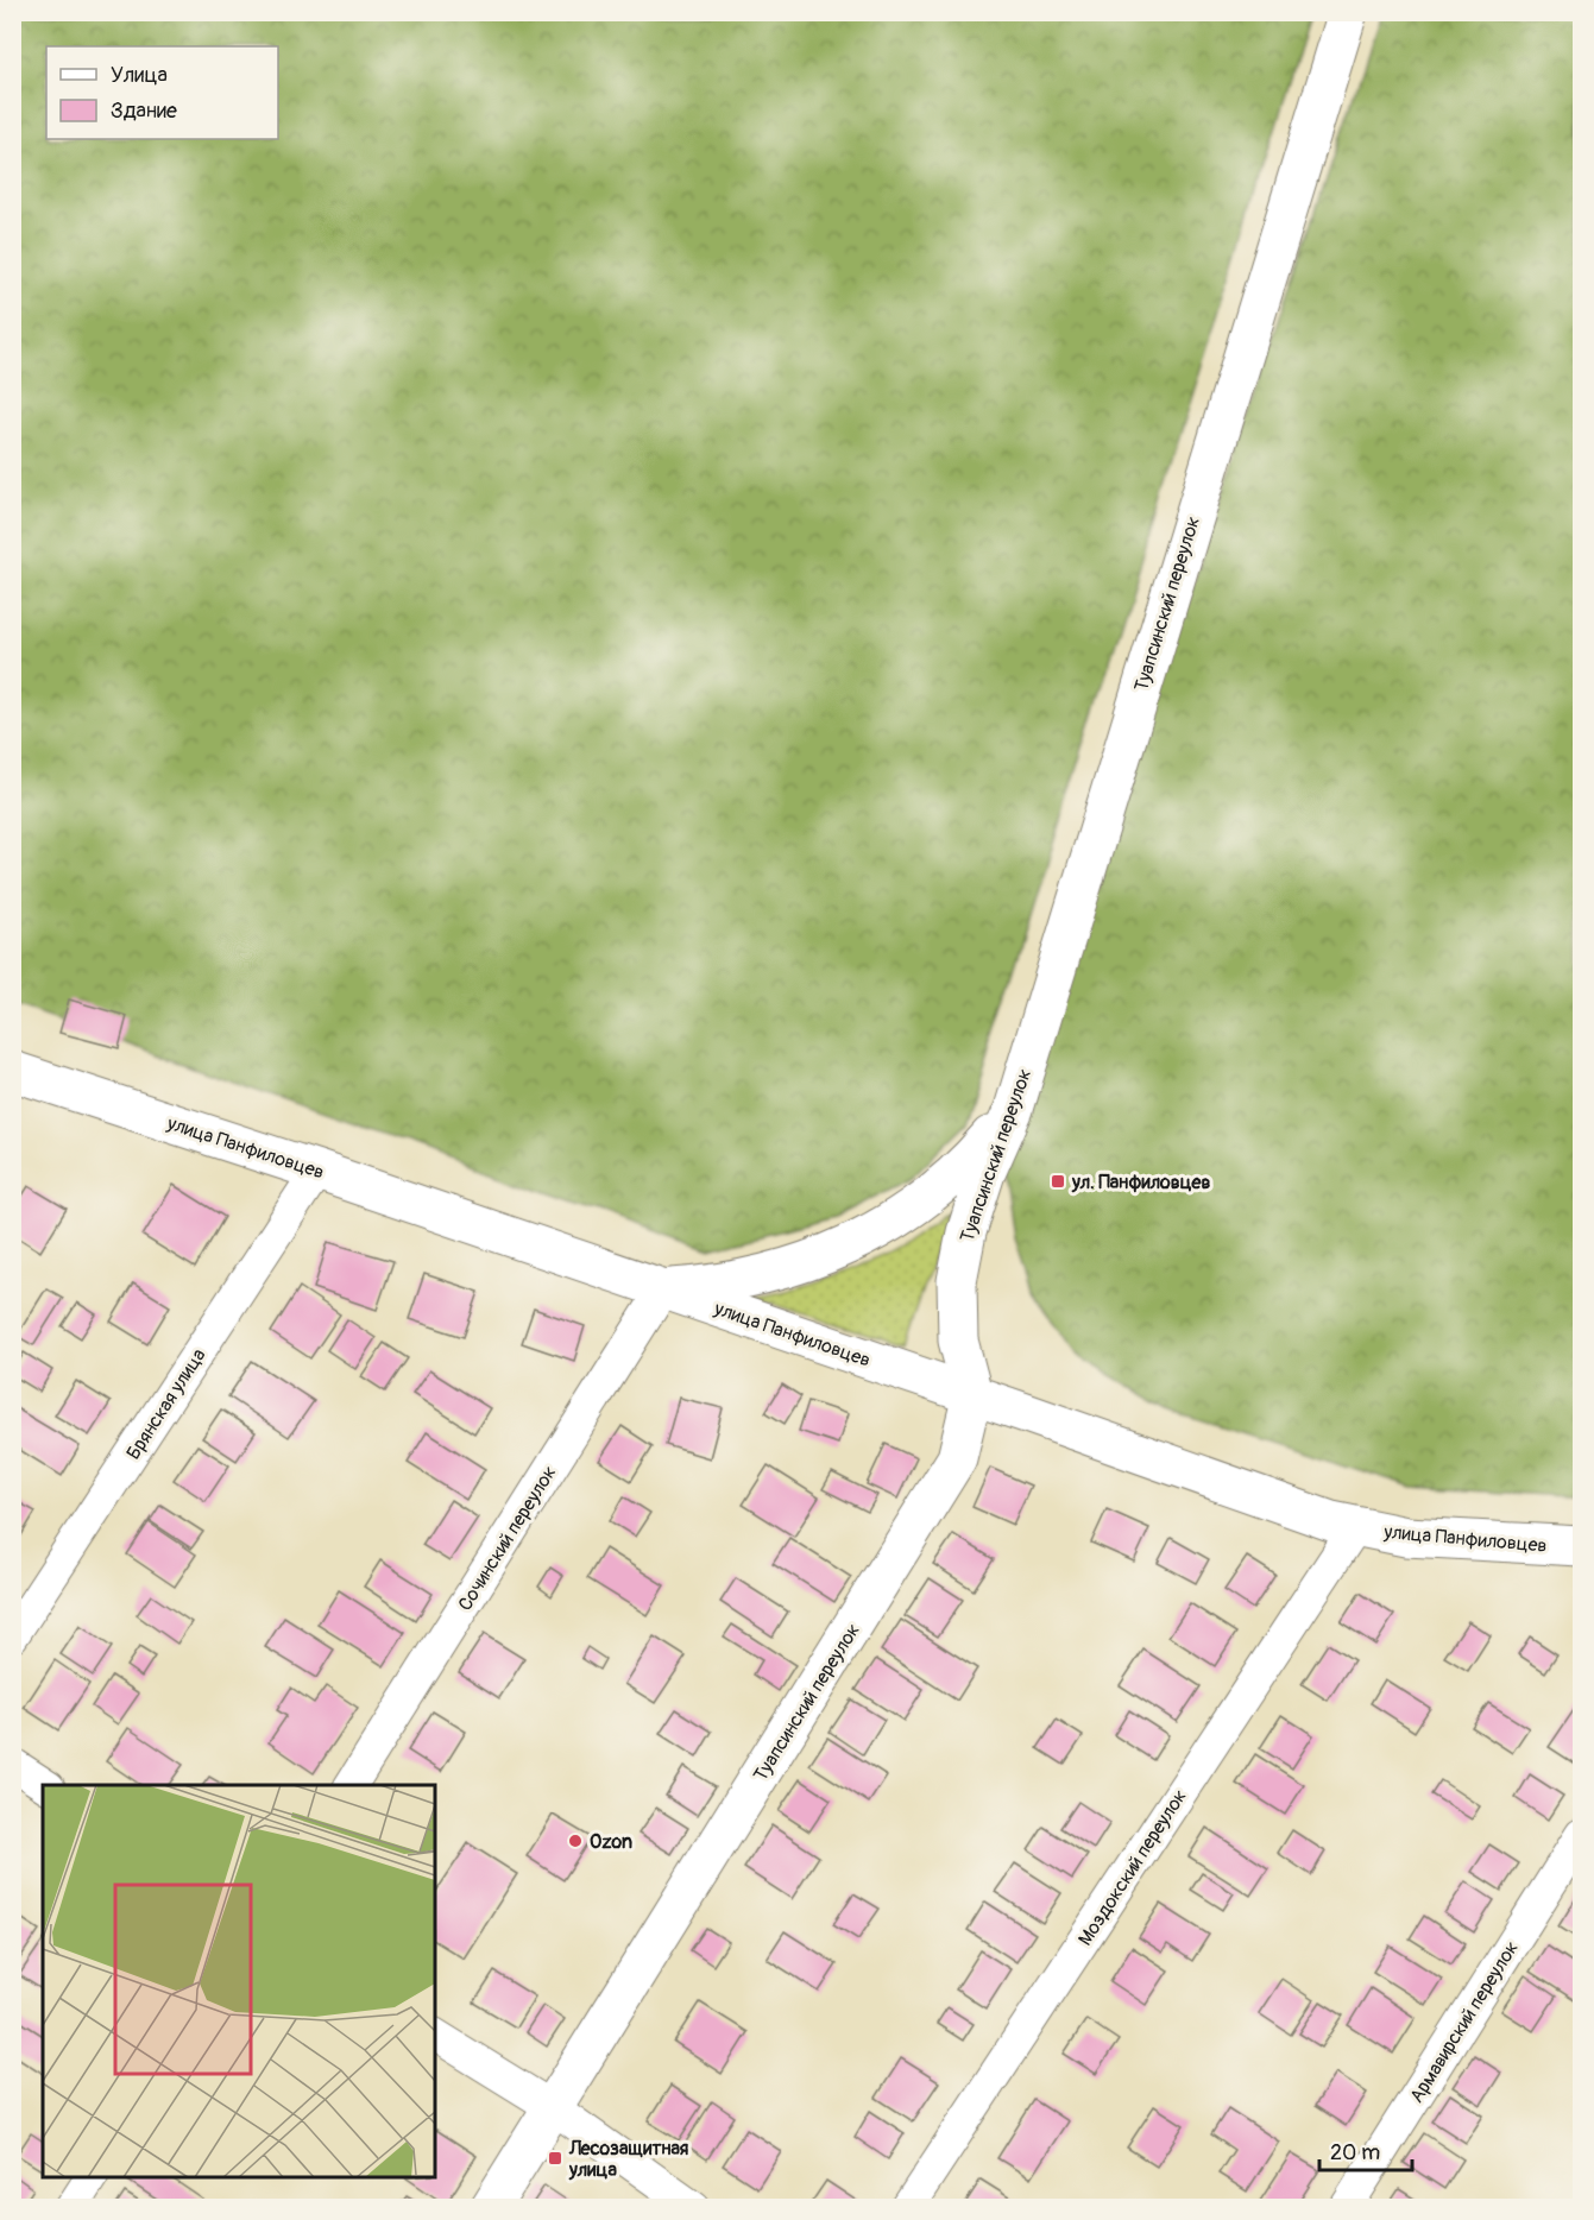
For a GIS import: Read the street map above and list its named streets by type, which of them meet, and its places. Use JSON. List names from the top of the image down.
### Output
{
  "streets": {
    "street": [
      "Туапсинский переулок",
      "улица Панфиловцев",
      "Брянская улица",
      "Сочинский переулок",
      "Моздокский переулок",
      "Армавирский переулок"
    ]
  },
  "crossings": [
    ["Туапсинский переулок", "улица Панфиловцев"],
    ["улица Панфиловцев", "Брянская улица"],
    ["улица Панфиловцев", "Сочинский переулок"],
    ["улица Панфиловцев", "Моздокский переулок"]
  ],
  "places": {
    "transit": ["ул. Панфиловцев", "Лесозащитная улица"],
    "other": ["Ozon"]
  },
  "legend": ["Улица", "Здание"],
  "scale_bar": "20 m"
}
